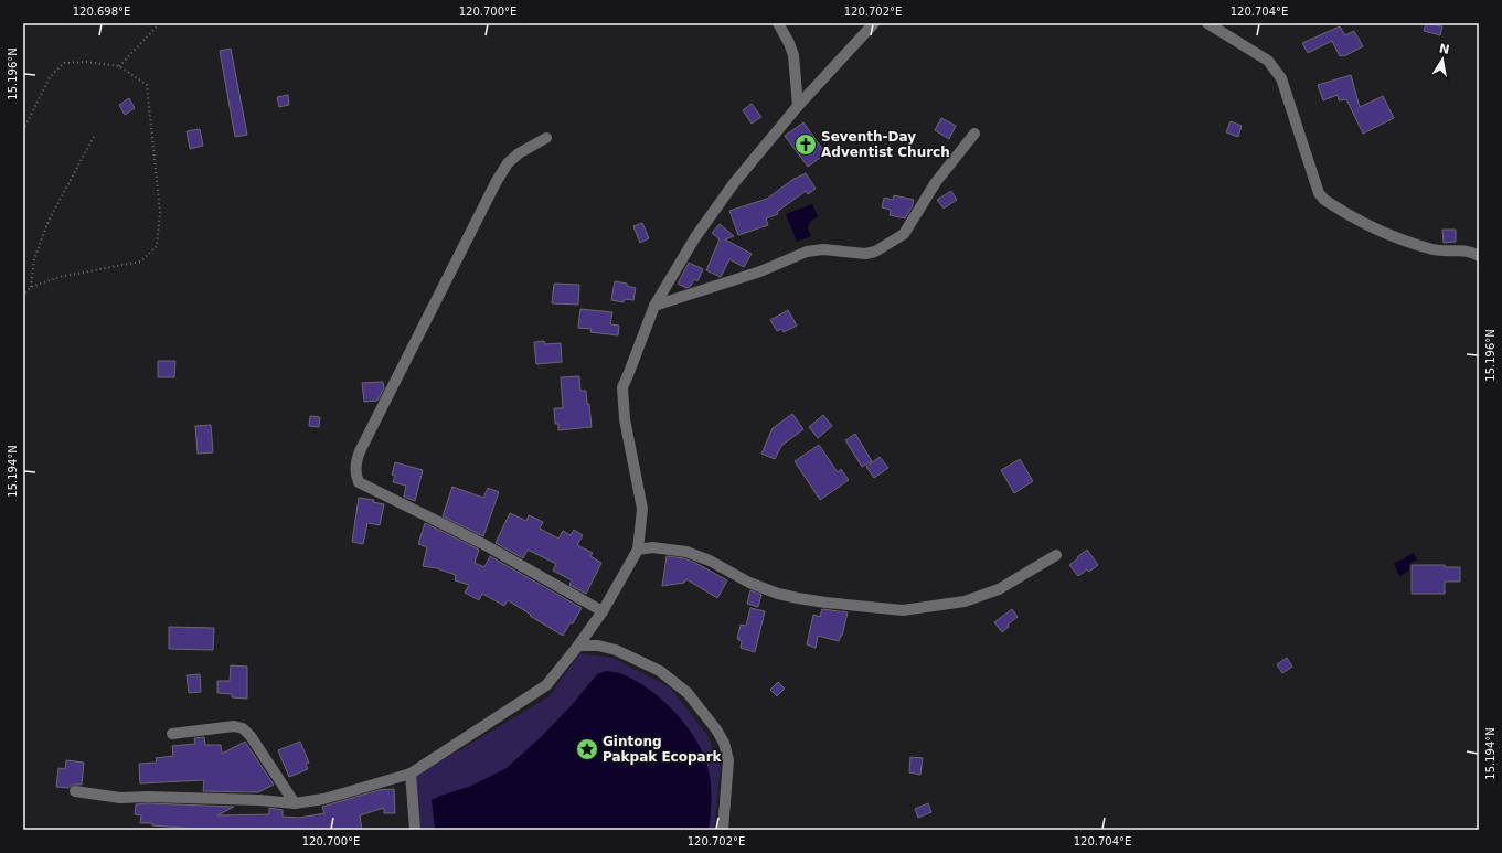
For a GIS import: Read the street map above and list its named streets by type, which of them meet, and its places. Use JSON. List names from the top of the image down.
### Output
{
  "places": {
    "church": ["Seventh-Day Adventist Church"],
    "place": ["Gintong Pakpak Ecopark"]
  },
  "north": "top",
  "coordinates": [
    "120.698°E",
    "120.700°E",
    "120.702°E",
    "120.704°E",
    "15.196°N",
    "15.194°N"
  ]
}
